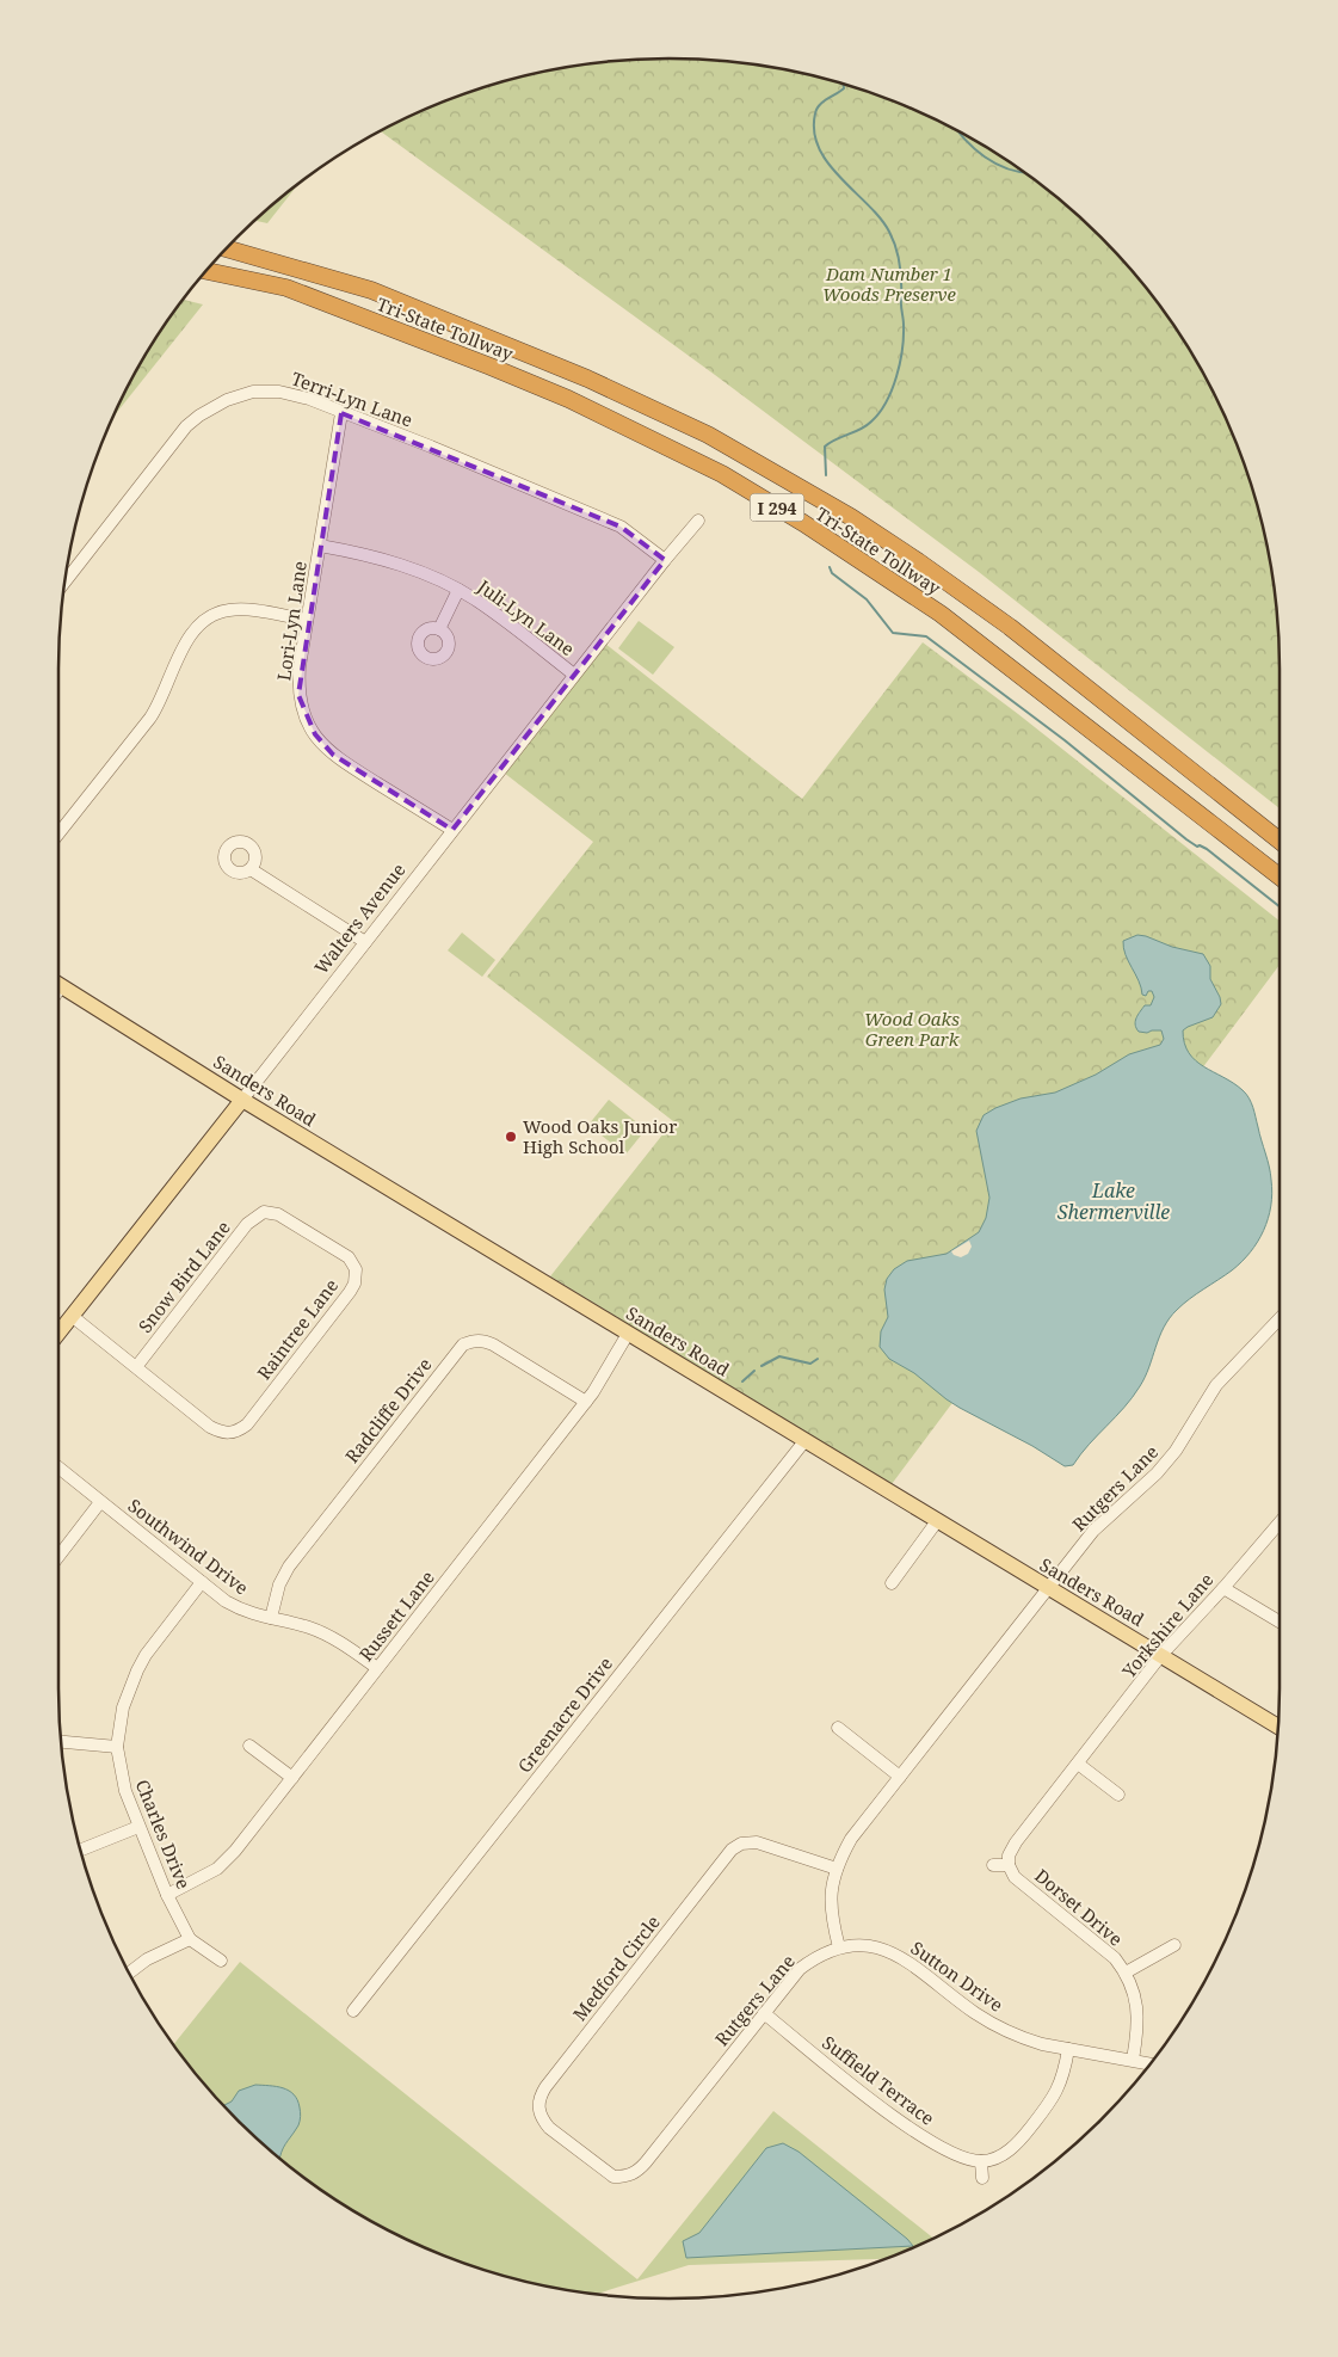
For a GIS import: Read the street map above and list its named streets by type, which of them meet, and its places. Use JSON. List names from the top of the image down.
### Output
{
  "streets": {
    "highway": ["Tri-State Tollway", "I 294"],
    "main road": ["Walters Avenue", "Sanders Road"],
    "street": [
      "Terri-Lyn Lane",
      "Juli-Lyn Lane",
      "Lori-Lyn Lane",
      "Snow Bird Lane",
      "Raintree Lane",
      "Radcliffe Drive",
      "Rutgers Lane",
      "Southwind Drive",
      "Russett Lane",
      "Yorkshire Lane",
      "Greenacre Drive",
      "Charles Drive",
      "Dorset Drive",
      "Medford Circle",
      "Sutton Drive",
      "Suffield Terrace"
    ]
  },
  "crossings": [
    ["Terri-Lyn Lane", "Lori-Lyn Lane"],
    ["Terri-Lyn Lane", "Walters Avenue"],
    ["Juli-Lyn Lane", "Lori-Lyn Lane"],
    ["Juli-Lyn Lane", "Walters Avenue"],
    ["Lori-Lyn Lane", "Walters Avenue"],
    ["Walters Avenue", "Sanders Road"],
    ["Sanders Road", "Rutgers Lane"],
    ["Sanders Road", "Russett Lane"],
    ["Sanders Road", "Yorkshire Lane"],
    ["Sanders Road", "Greenacre Drive"],
    ["Snow Bird Lane", "Raintree Lane"],
    ["Radcliffe Drive", "Southwind Drive"],
    ["Radcliffe Drive", "Russett Lane"],
    ["Rutgers Lane", "Medford Circle"],
    ["Rutgers Lane", "Sutton Drive"],
    ["Rutgers Lane", "Suffield Terrace"],
    ["Southwind Drive", "Russett Lane"],
    ["Southwind Drive", "Charles Drive"],
    ["Russett Lane", "Charles Drive"],
    ["Yorkshire Lane", "Dorset Drive"],
    ["Dorset Drive", "Sutton Drive"]
  ],
  "water": ["Lake Shermerville"],
  "parks": ["Dam Number 1 Woods Preserve", "Wood Oaks Green Park"],
  "places": ["Wood Oaks Junior High School"]
}
